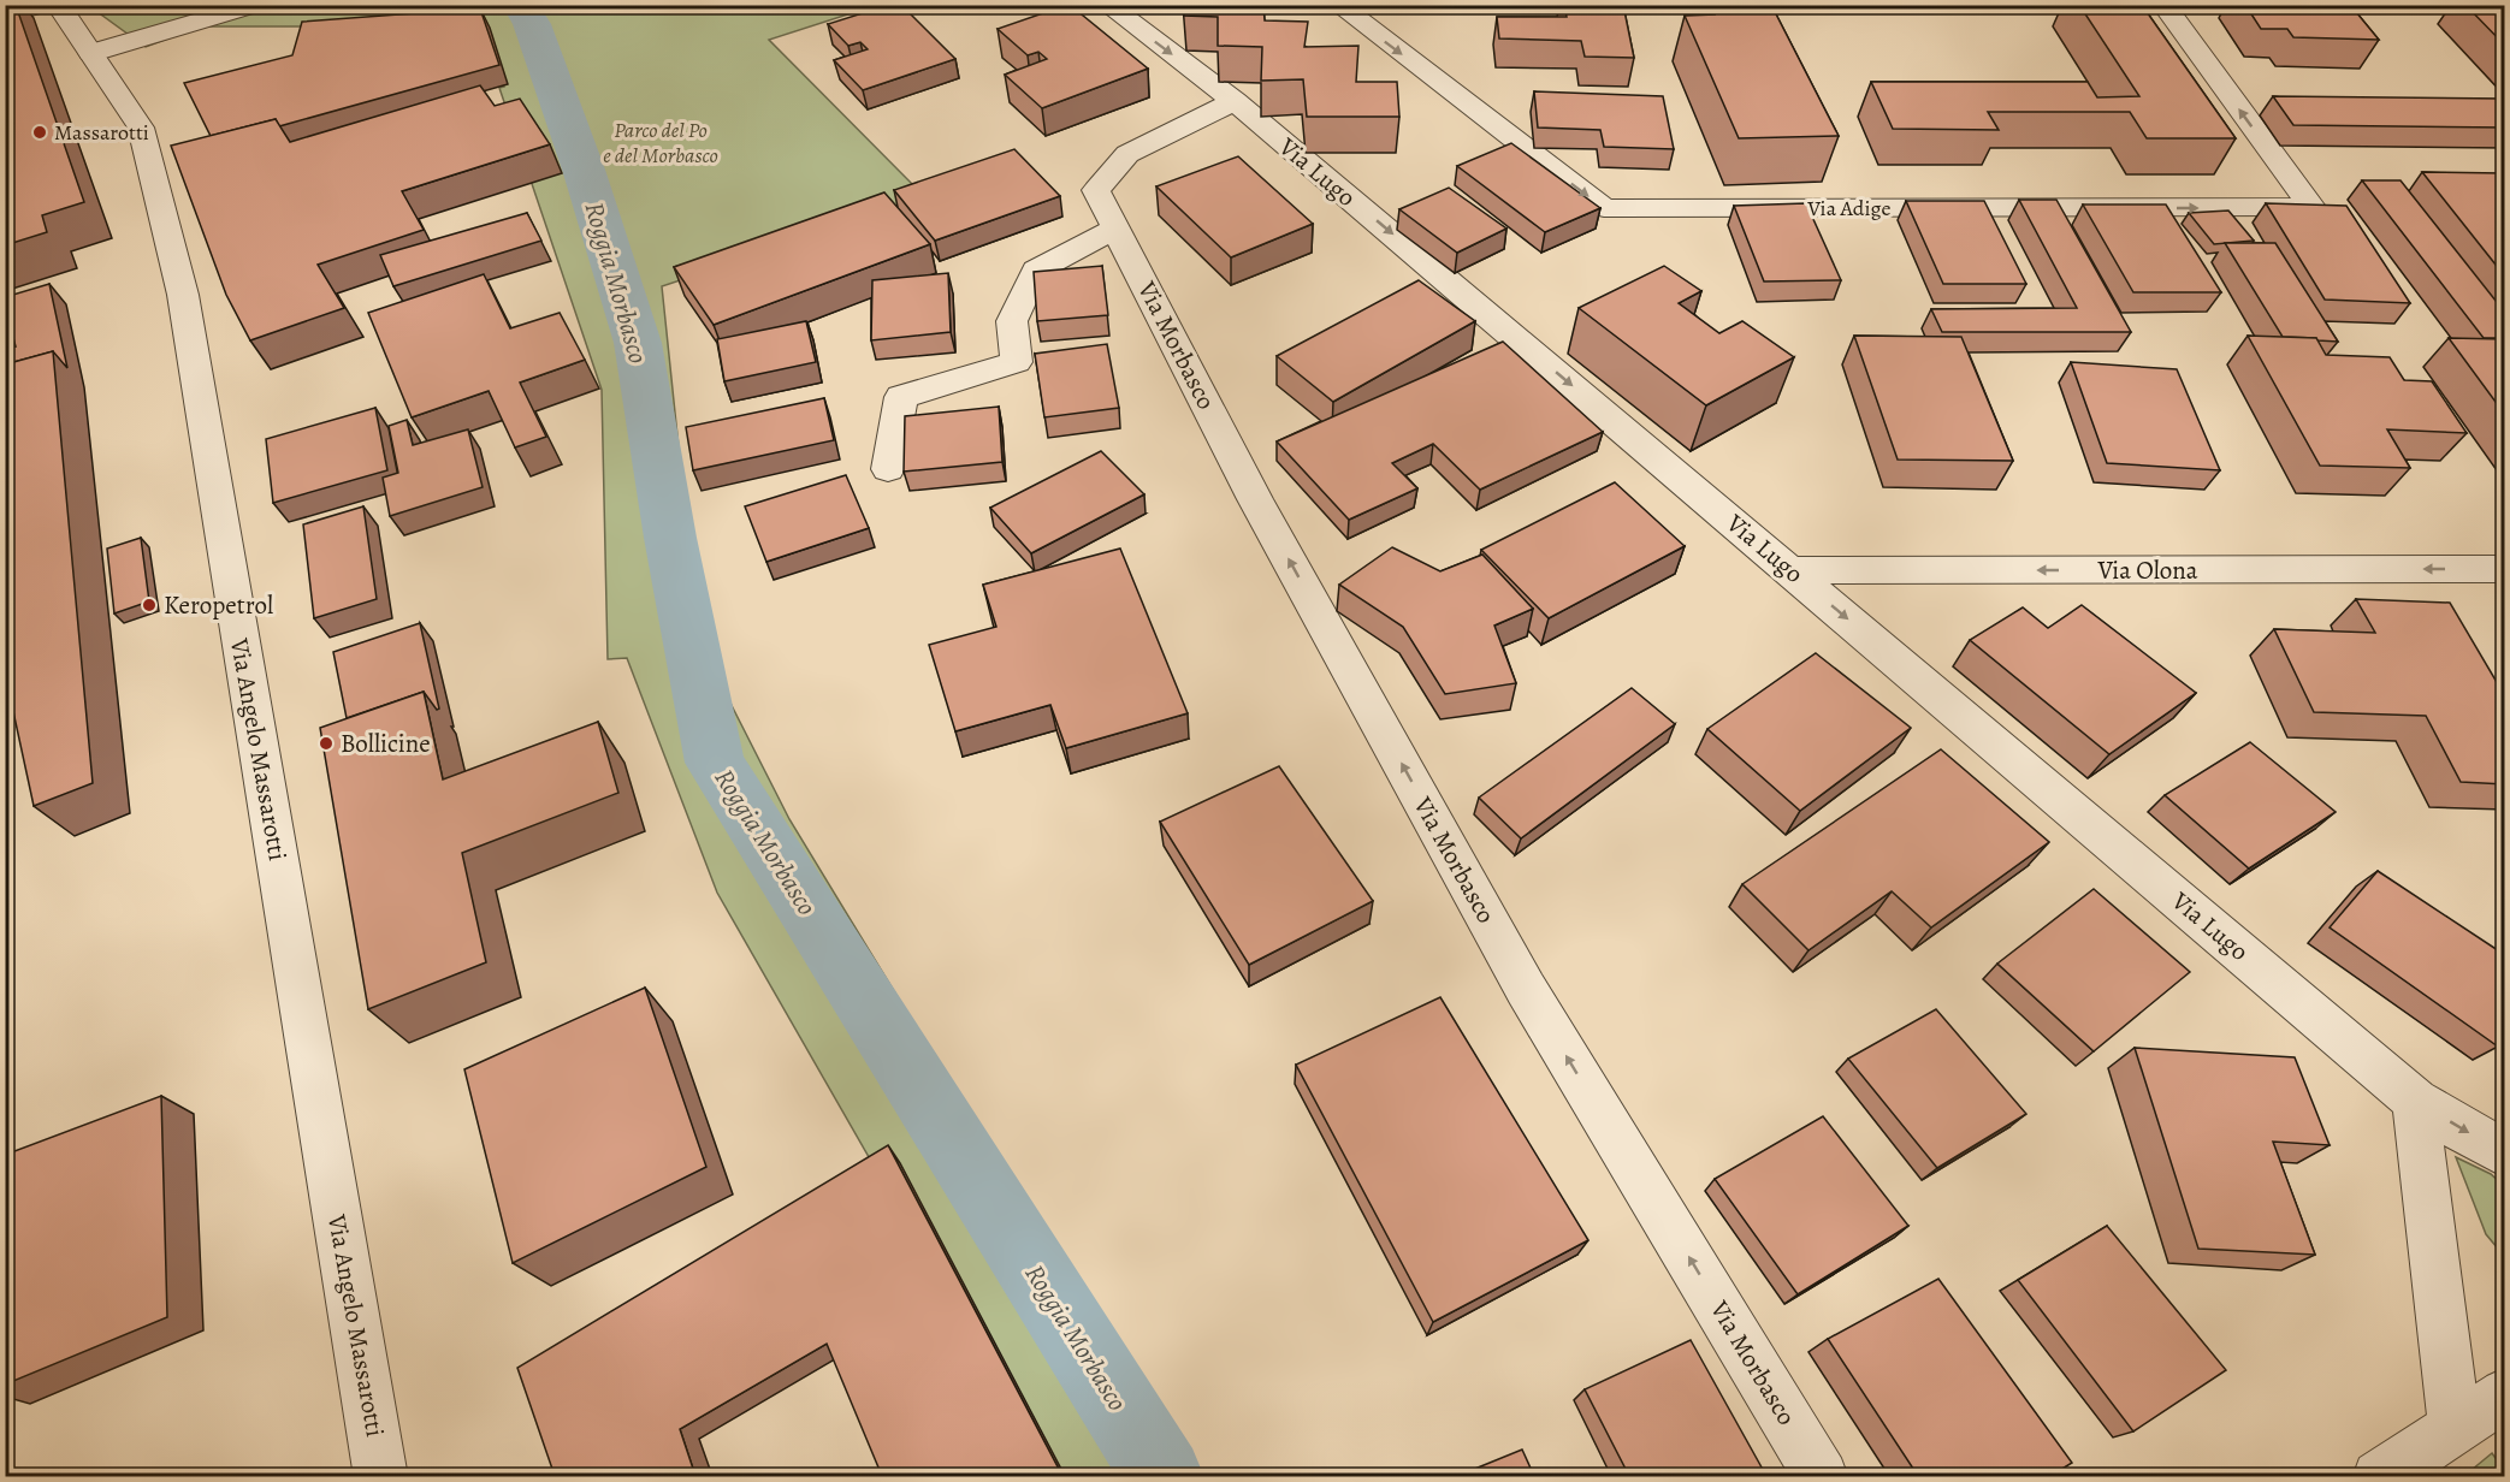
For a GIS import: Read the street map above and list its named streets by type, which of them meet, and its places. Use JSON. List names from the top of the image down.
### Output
{
  "streets": {
    "street": [
      "Via Lugo",
      "Via Adige",
      "Via Morbasco",
      "Via Olona",
      "Via Angelo Massarotti"
    ]
  },
  "crossings": [
    ["Via Lugo", "Via Morbasco"],
    ["Via Lugo", "Via Olona"]
  ],
  "one_way": ["Via Lugo", "Via Morbasco", "Via Olona"],
  "water": ["Roggia Morbasco"],
  "parks": ["Parco del Po e del Morbasco"],
  "places": ["Massarotti", "Keropetrol", "Bollicine"]
}
